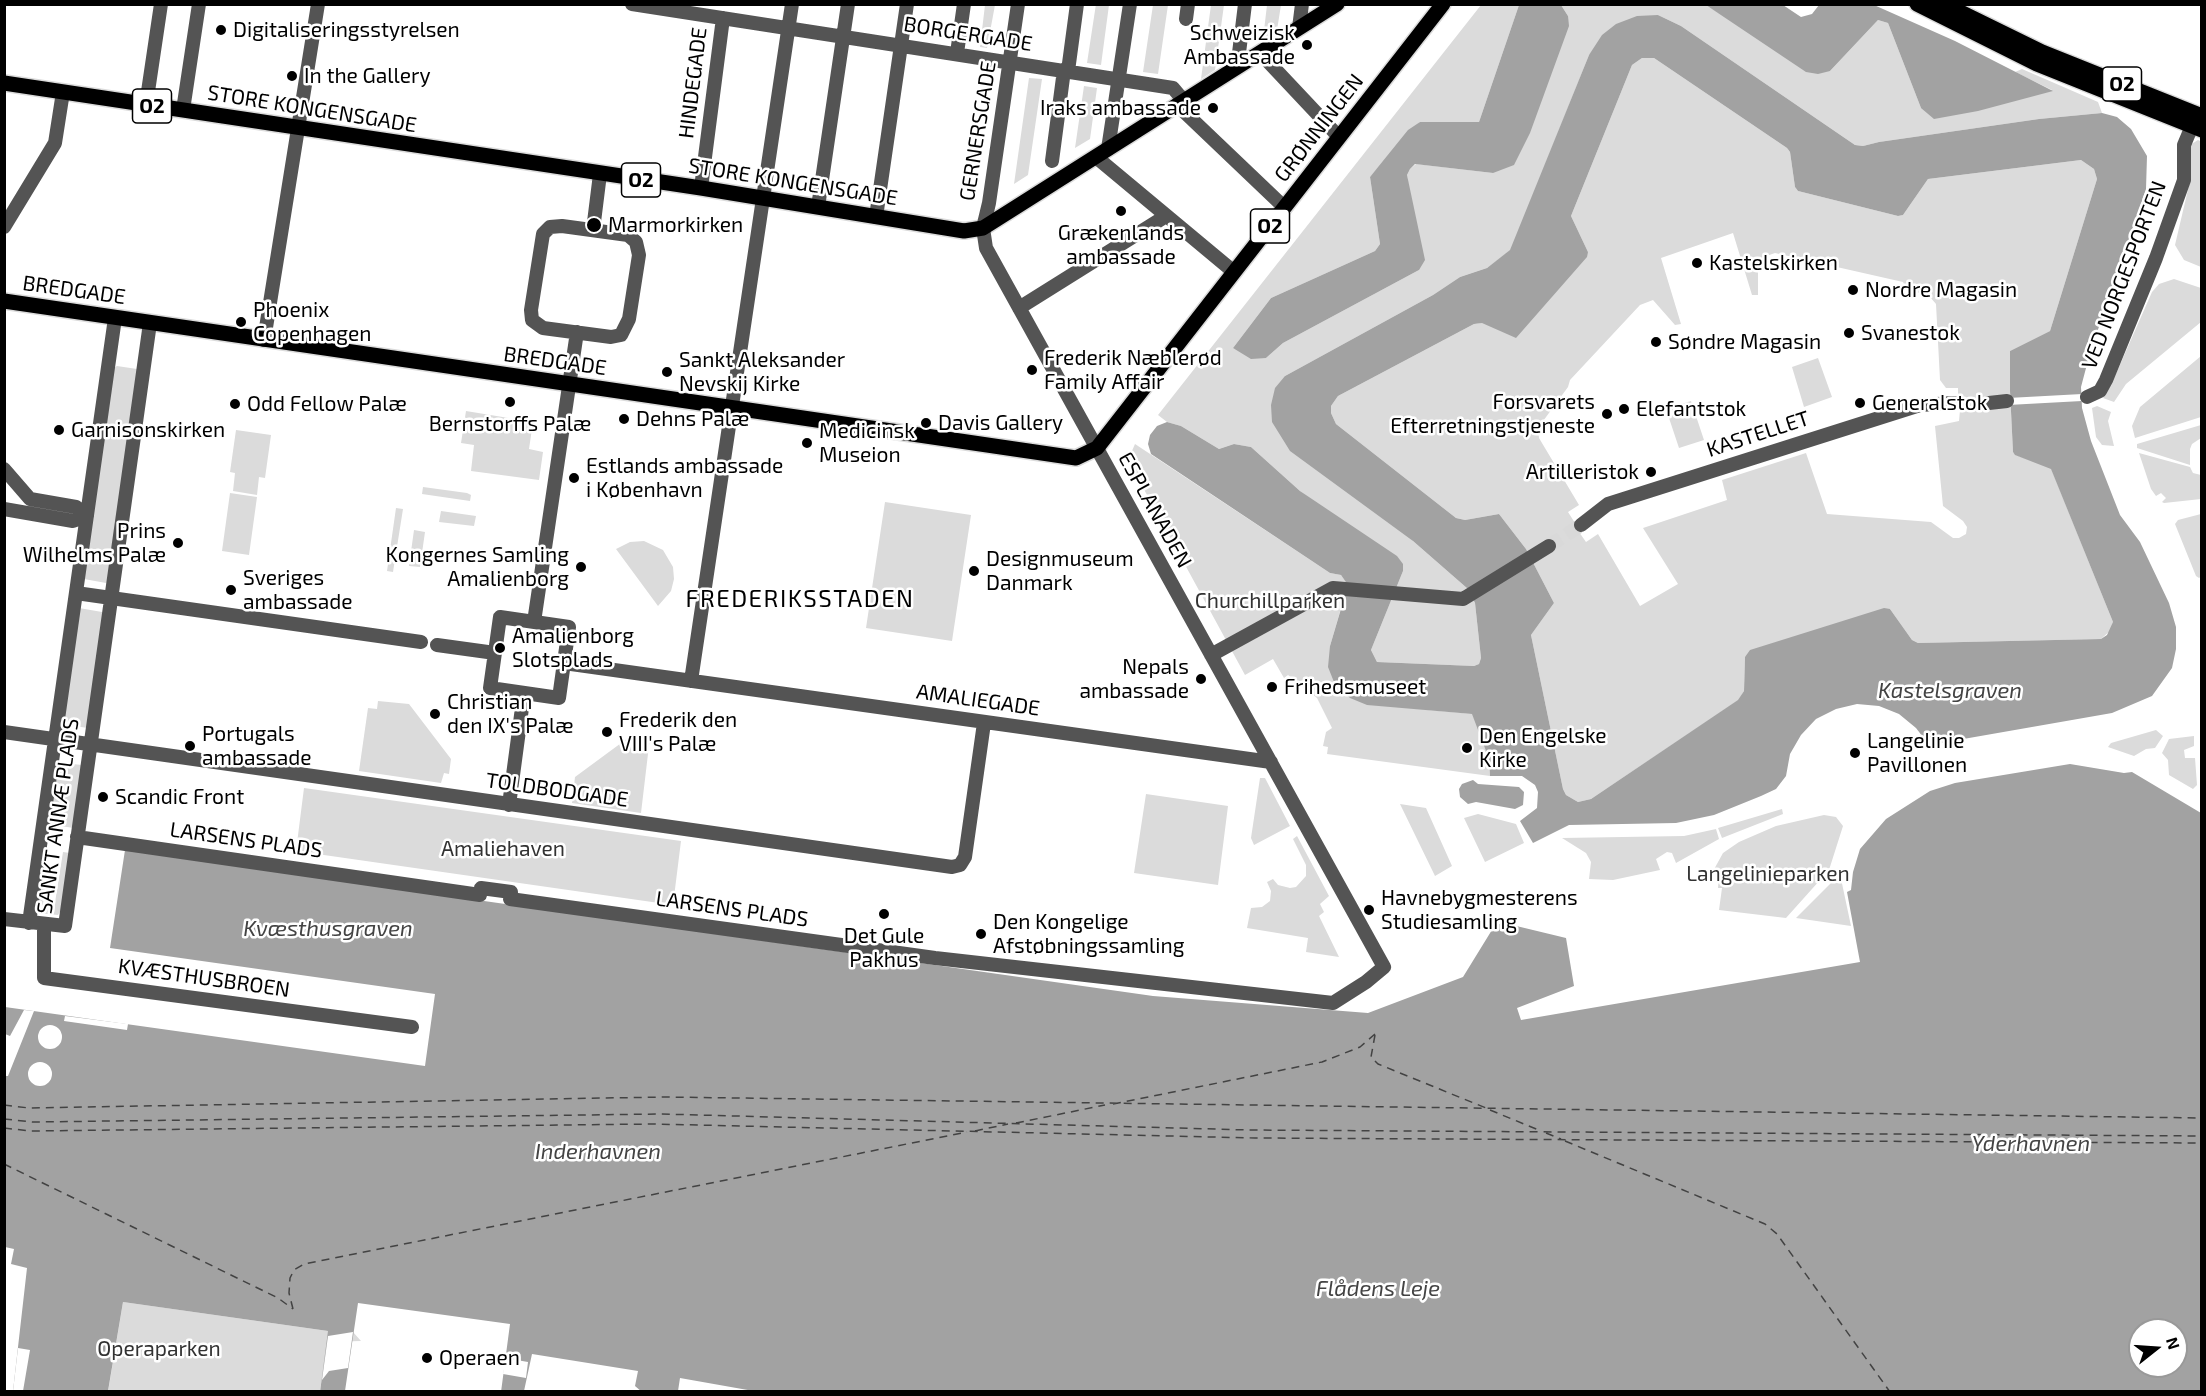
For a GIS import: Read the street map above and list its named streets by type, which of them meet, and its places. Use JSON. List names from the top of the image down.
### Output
{
  "streets": {
    "main road": [
      "O2",
      "STORE KONGENSGADE",
      "GRØNNINGEN",
      "BREDGADE"
    ],
    "street": [
      "BORGERGADE",
      "HINDEGADE",
      "GERNERSGADE",
      "VED NORGESPORTEN",
      "KASTELLET",
      "ESPLANADEN",
      "AMALIEGADE",
      "TOLDBODGADE",
      "SANKT ANNÆ PLADS",
      "LARSENS PLADS",
      "KVÆSTHUSBROEN"
    ]
  },
  "crossings": [
    ["BORGERGADE", "HINDEGADE"],
    ["BORGERGADE", "STORE KONGENSGADE"],
    ["BORGERGADE", "GRØNNINGEN"],
    ["BORGERGADE", "GERNERSGADE"],
    ["HINDEGADE", "STORE KONGENSGADE"],
    ["O2", "VED NORGESPORTEN"],
    ["STORE KONGENSGADE", "GERNERSGADE"],
    ["STORE KONGENSGADE", "ESPLANADEN"],
    ["GRØNNINGEN", "BREDGADE"],
    ["GRØNNINGEN", "ESPLANADEN"],
    ["GERNERSGADE", "ESPLANADEN"],
    ["BREDGADE", "ESPLANADEN"],
    ["BREDGADE", "SANKT ANNÆ PLADS"],
    ["ESPLANADEN", "AMALIEGADE"],
    ["ESPLANADEN", "LARSENS PLADS"],
    ["AMALIEGADE", "TOLDBODGADE"],
    ["TOLDBODGADE", "SANKT ANNÆ PLADS"],
    ["SANKT ANNÆ PLADS", "LARSENS PLADS"],
    ["SANKT ANNÆ PLADS", "KVÆSTHUSBROEN"]
  ],
  "districts": ["FREDERIKSSTADEN"],
  "water": [
    "Kastelsgraven",
    "Kvæsthusgraven",
    "Yderhavnen",
    "Inderhavnen",
    "Flådens Leje"
  ],
  "parks": [
    "Churchillparken",
    "Amaliehaven",
    "Langelinieparken",
    "Operaparken"
  ],
  "places": [
    "Digitaliseringsstyrelsen",
    "Schweizisk Ambassade",
    "In the Gallery",
    "Iraks ambassade",
    "Grækenlands ambassade",
    "Marmorkirken",
    "Kastelskirken",
    "Nordre Magasin",
    "Phoenix Copenhagen",
    "Svanestok",
    "Søndre Magasin",
    "Frederik Næblerød Family Affair",
    "Sankt Aleksander Nevskij Kirke",
    "Bernstorffs Palæ",
    "Generalstok",
    "Odd Fellow Palæ",
    "Elefantstok",
    "Forsvarets Efterretningstjeneste",
    "Dehns Palæ",
    "Davis Gallery",
    "Garnisonskirken",
    "Medicinsk Museion",
    "Artilleristok",
    "Estlands ambassade i København",
    "Prins Wilhelms Palæ",
    "Kongernes Samling Amalienborg",
    "Designmuseum Danmark",
    "Sveriges ambassade",
    "Amalienborg Slotsplads",
    "Nepals ambassade",
    "Frihedsmuseet",
    "Christian den IX's Palæ",
    "Frederik den VIII's Palæ",
    "Portugals ambassade",
    "Den Engelske Kirke",
    "Langelinie Pavillonen",
    "Scandic Front",
    "Havnebygmesterens Studiesamling",
    "Det Gule Pakhus",
    "Den Kongelige Afstøbningssamling",
    "Operaen"
  ],
  "north": "right"
}
